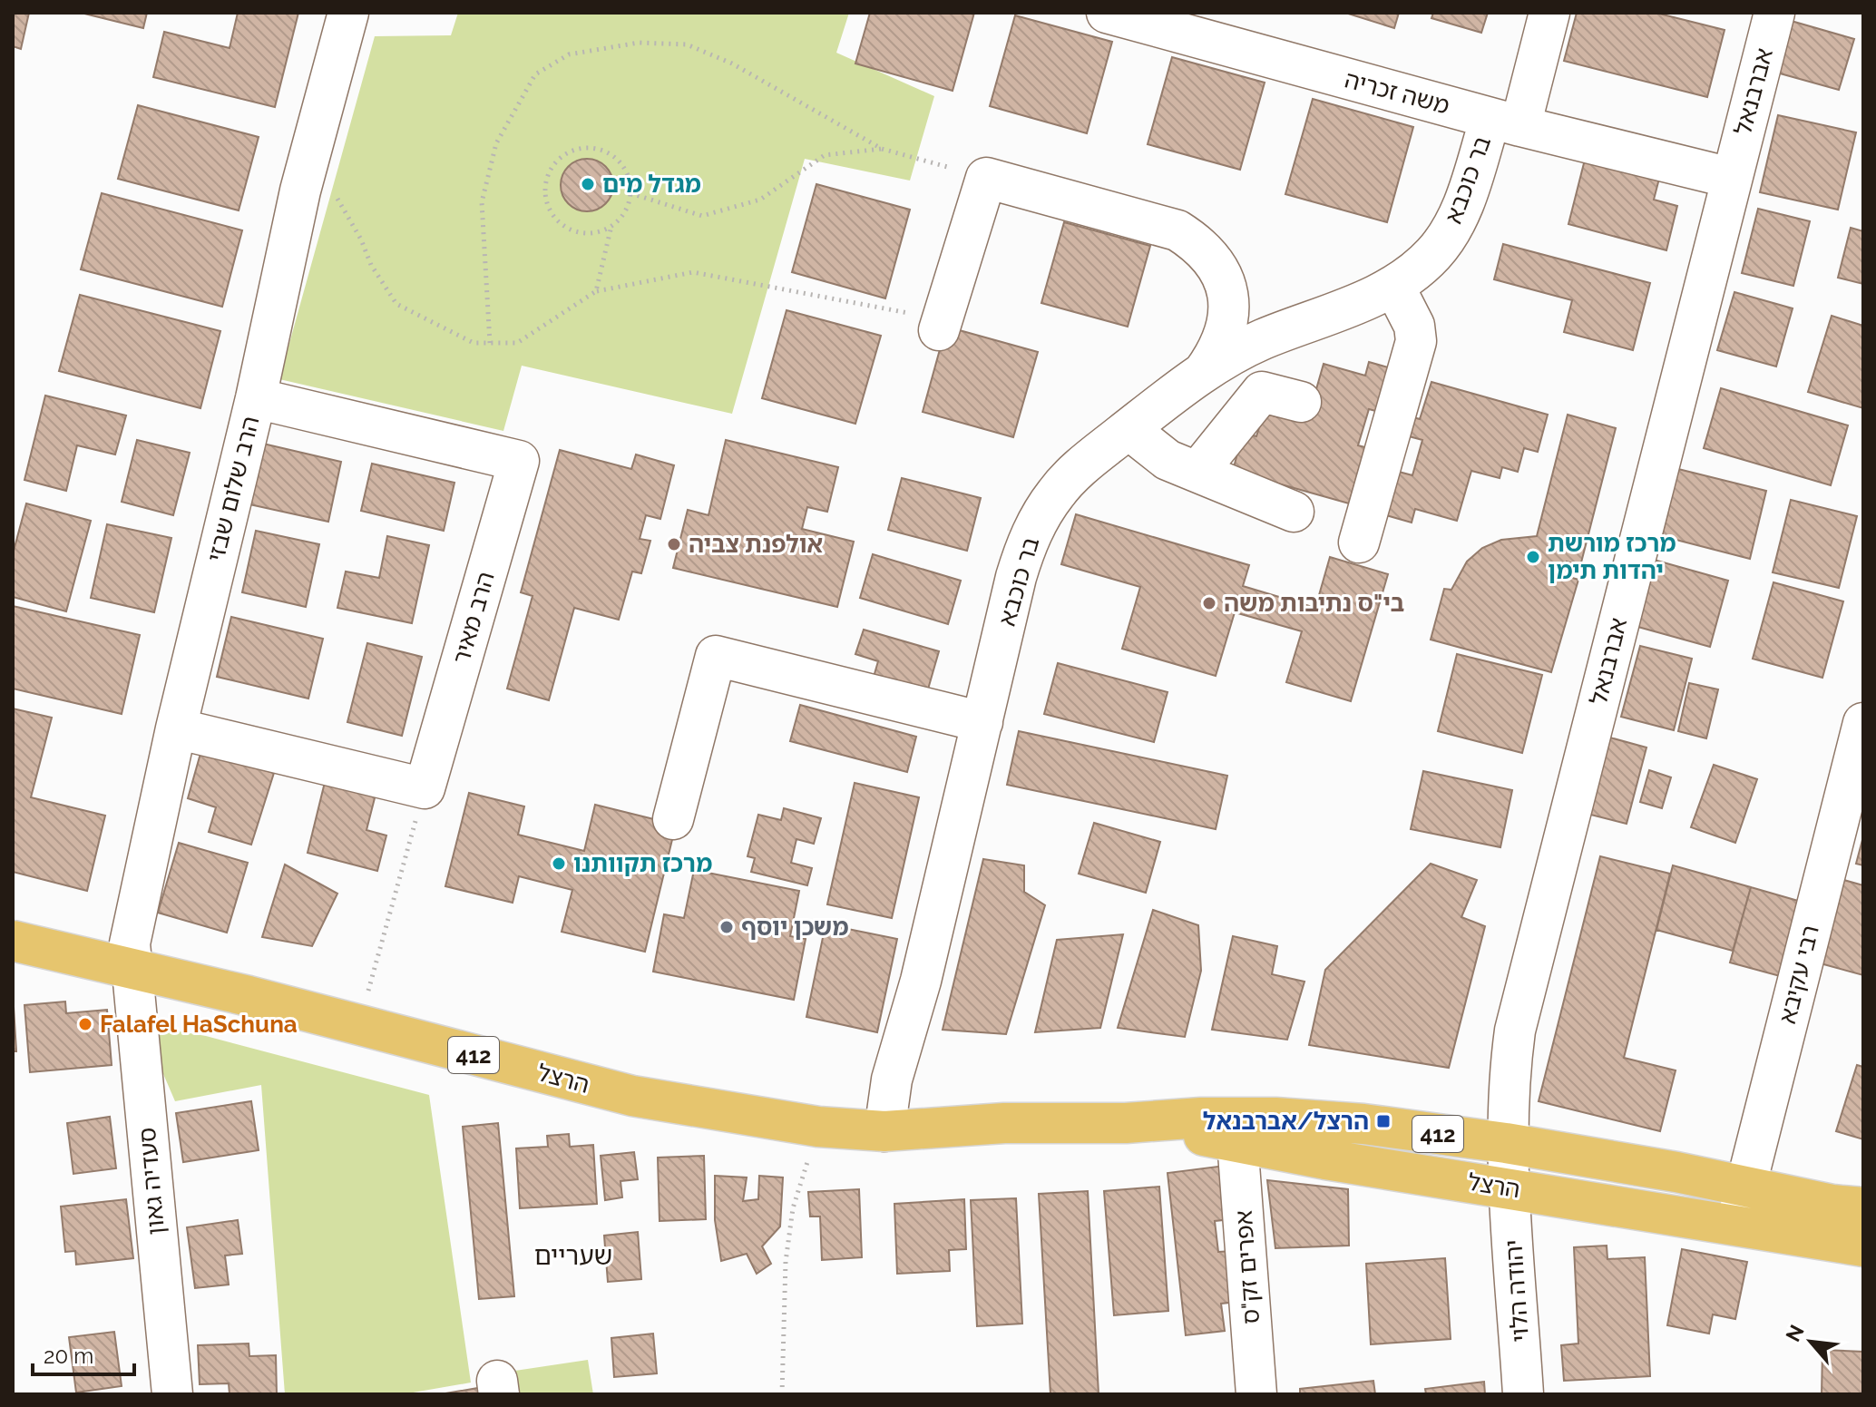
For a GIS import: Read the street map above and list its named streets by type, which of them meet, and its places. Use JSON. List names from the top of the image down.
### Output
{
  "streets": {
    "main road": ["412", "הרצל"],
    "street": [
      "אברבנאל",
      "משה זכריה",
      "בר כוכבא",
      "הרב שלום שבזי",
      "הרב מאיר",
      "רבי עקיבא",
      "סעדיה גאון",
      "אפרים זק\"ס",
      "יהודה הלוי"
    ]
  },
  "crossings": [
    ["אברבנאל", "משה זכריה"],
    ["אברבנאל", "הרצל"],
    ["אברבנאל", "יהודה הלוי"],
    ["משה זכריה", "בר כוכבא"],
    ["בר כוכבא", "הרצל"],
    ["הרב שלום שבזי", "הרב מאיר"],
    ["הרב שלום שבזי", "הרצל"],
    ["הרב שלום שבזי", "סעדיה גאון"],
    ["רבי עקיבא", "הרצל"],
    ["הרצל", "סעדיה גאון"],
    ["הרצל", "אפרים זק\"ס"],
    ["הרצל", "יהודה הלוי"]
  ],
  "districts": ["שעריים"],
  "places": {
    "other": [
      "מגדל מים",
      "אולפנת צביה",
      "מרכז מורשת יהדות תימן",
      "בי\"ס נתיבות משה",
      "מרכז תקוותנו",
      "משכן יוסף",
      "Falafel HaSchuna"
    ],
    "transit": ["הרצל/אברבנאל"]
  },
  "scale_bar": "20 m",
  "north": "top left"
}
